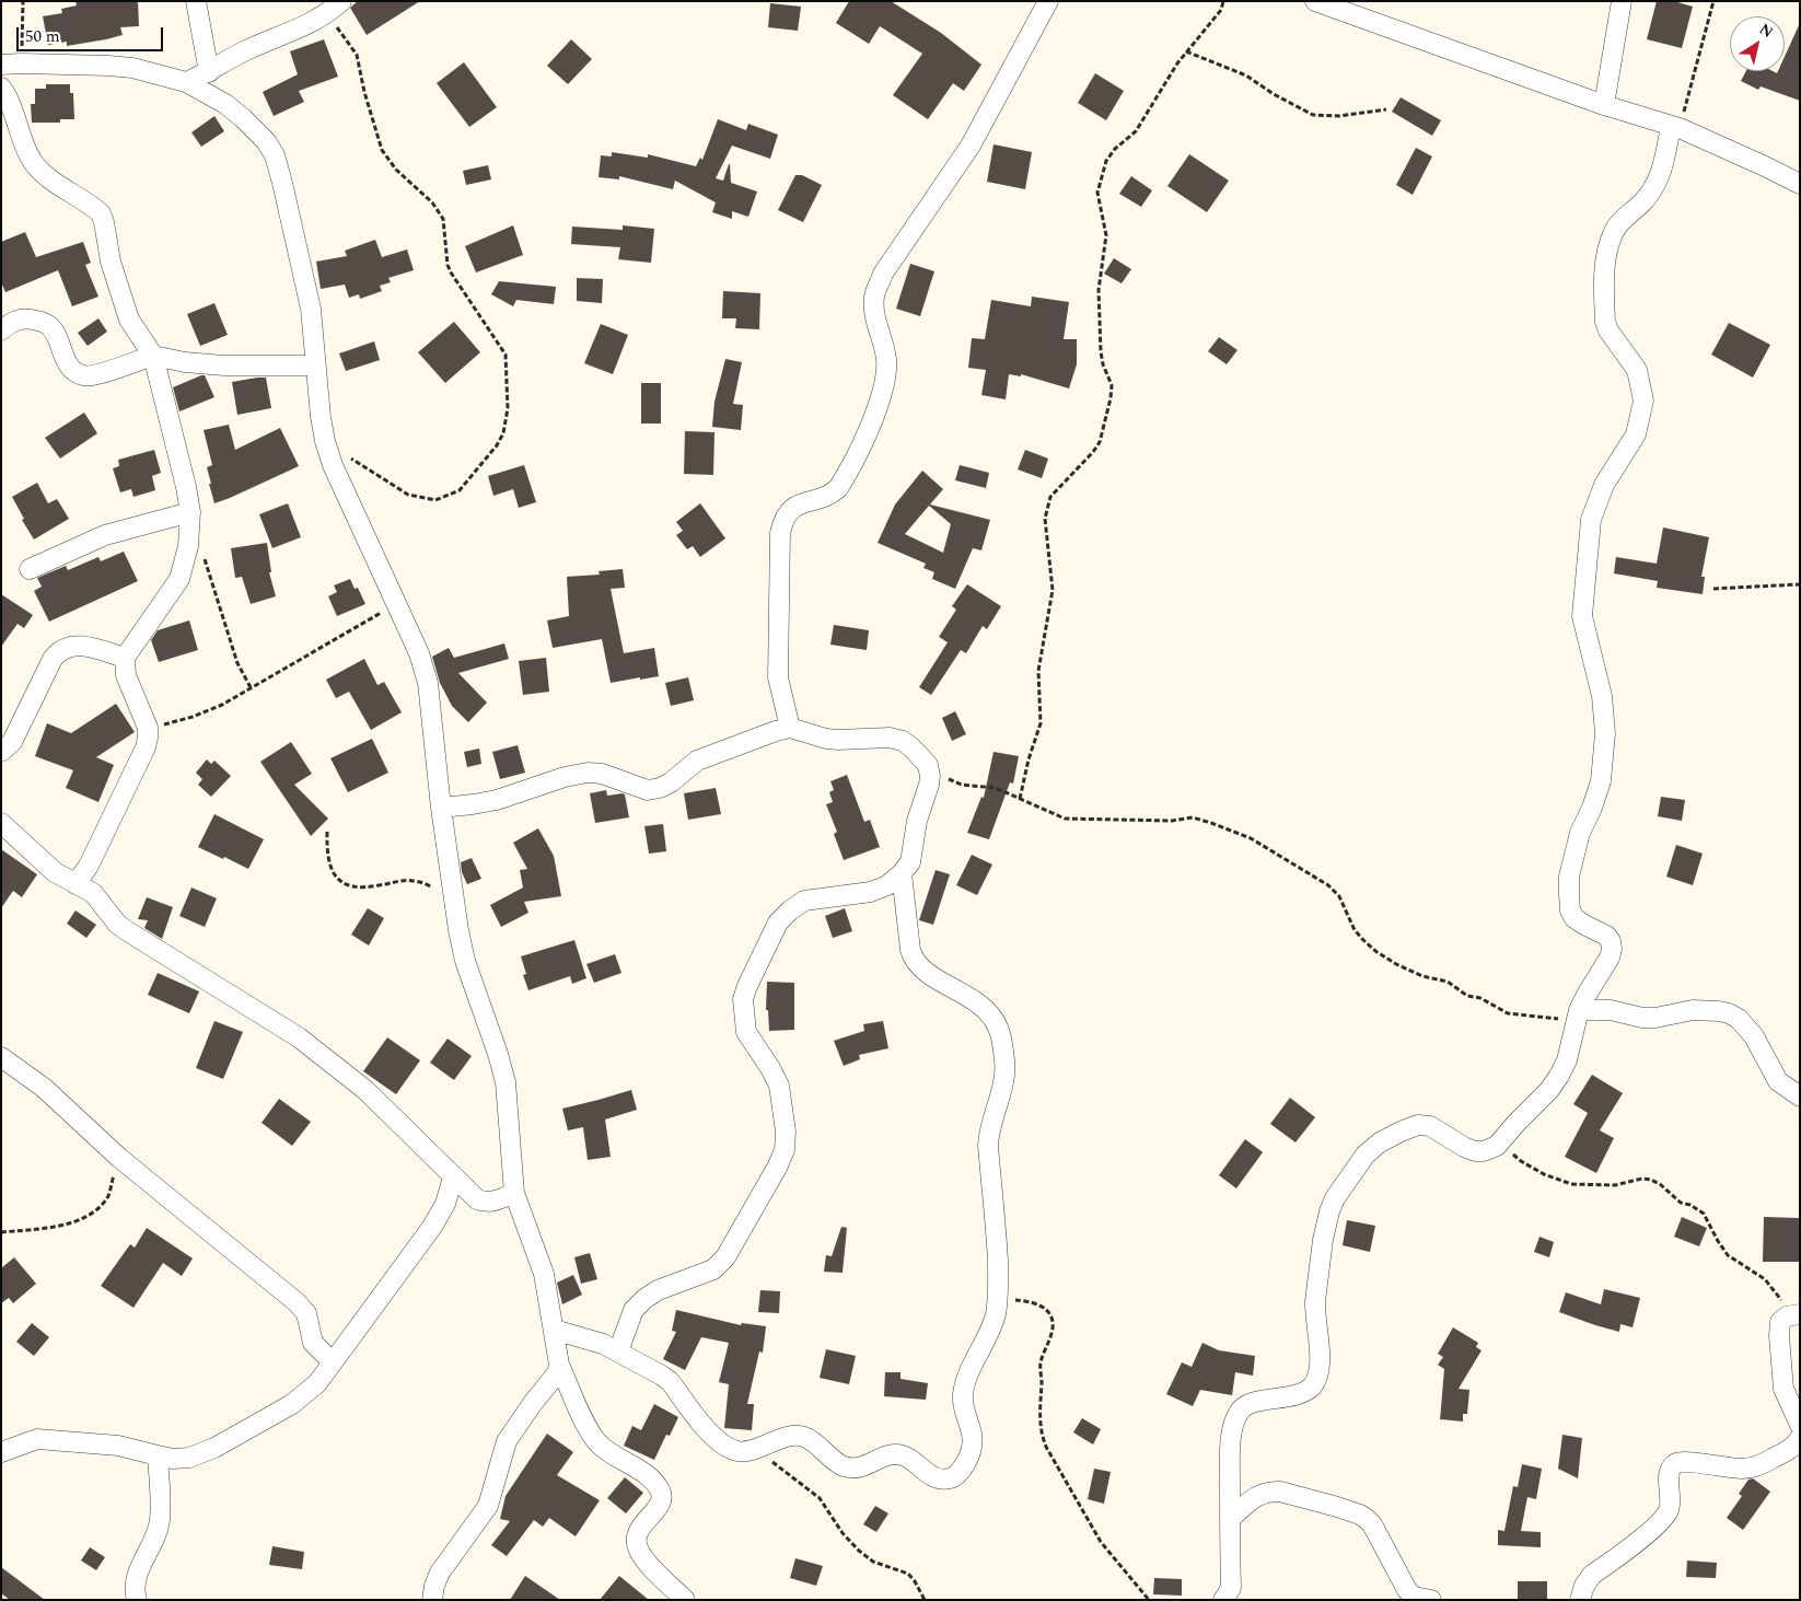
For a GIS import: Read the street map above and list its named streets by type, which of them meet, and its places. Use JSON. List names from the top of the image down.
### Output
{
  "scale_bar": "50 m",
  "north": "top right"
}
